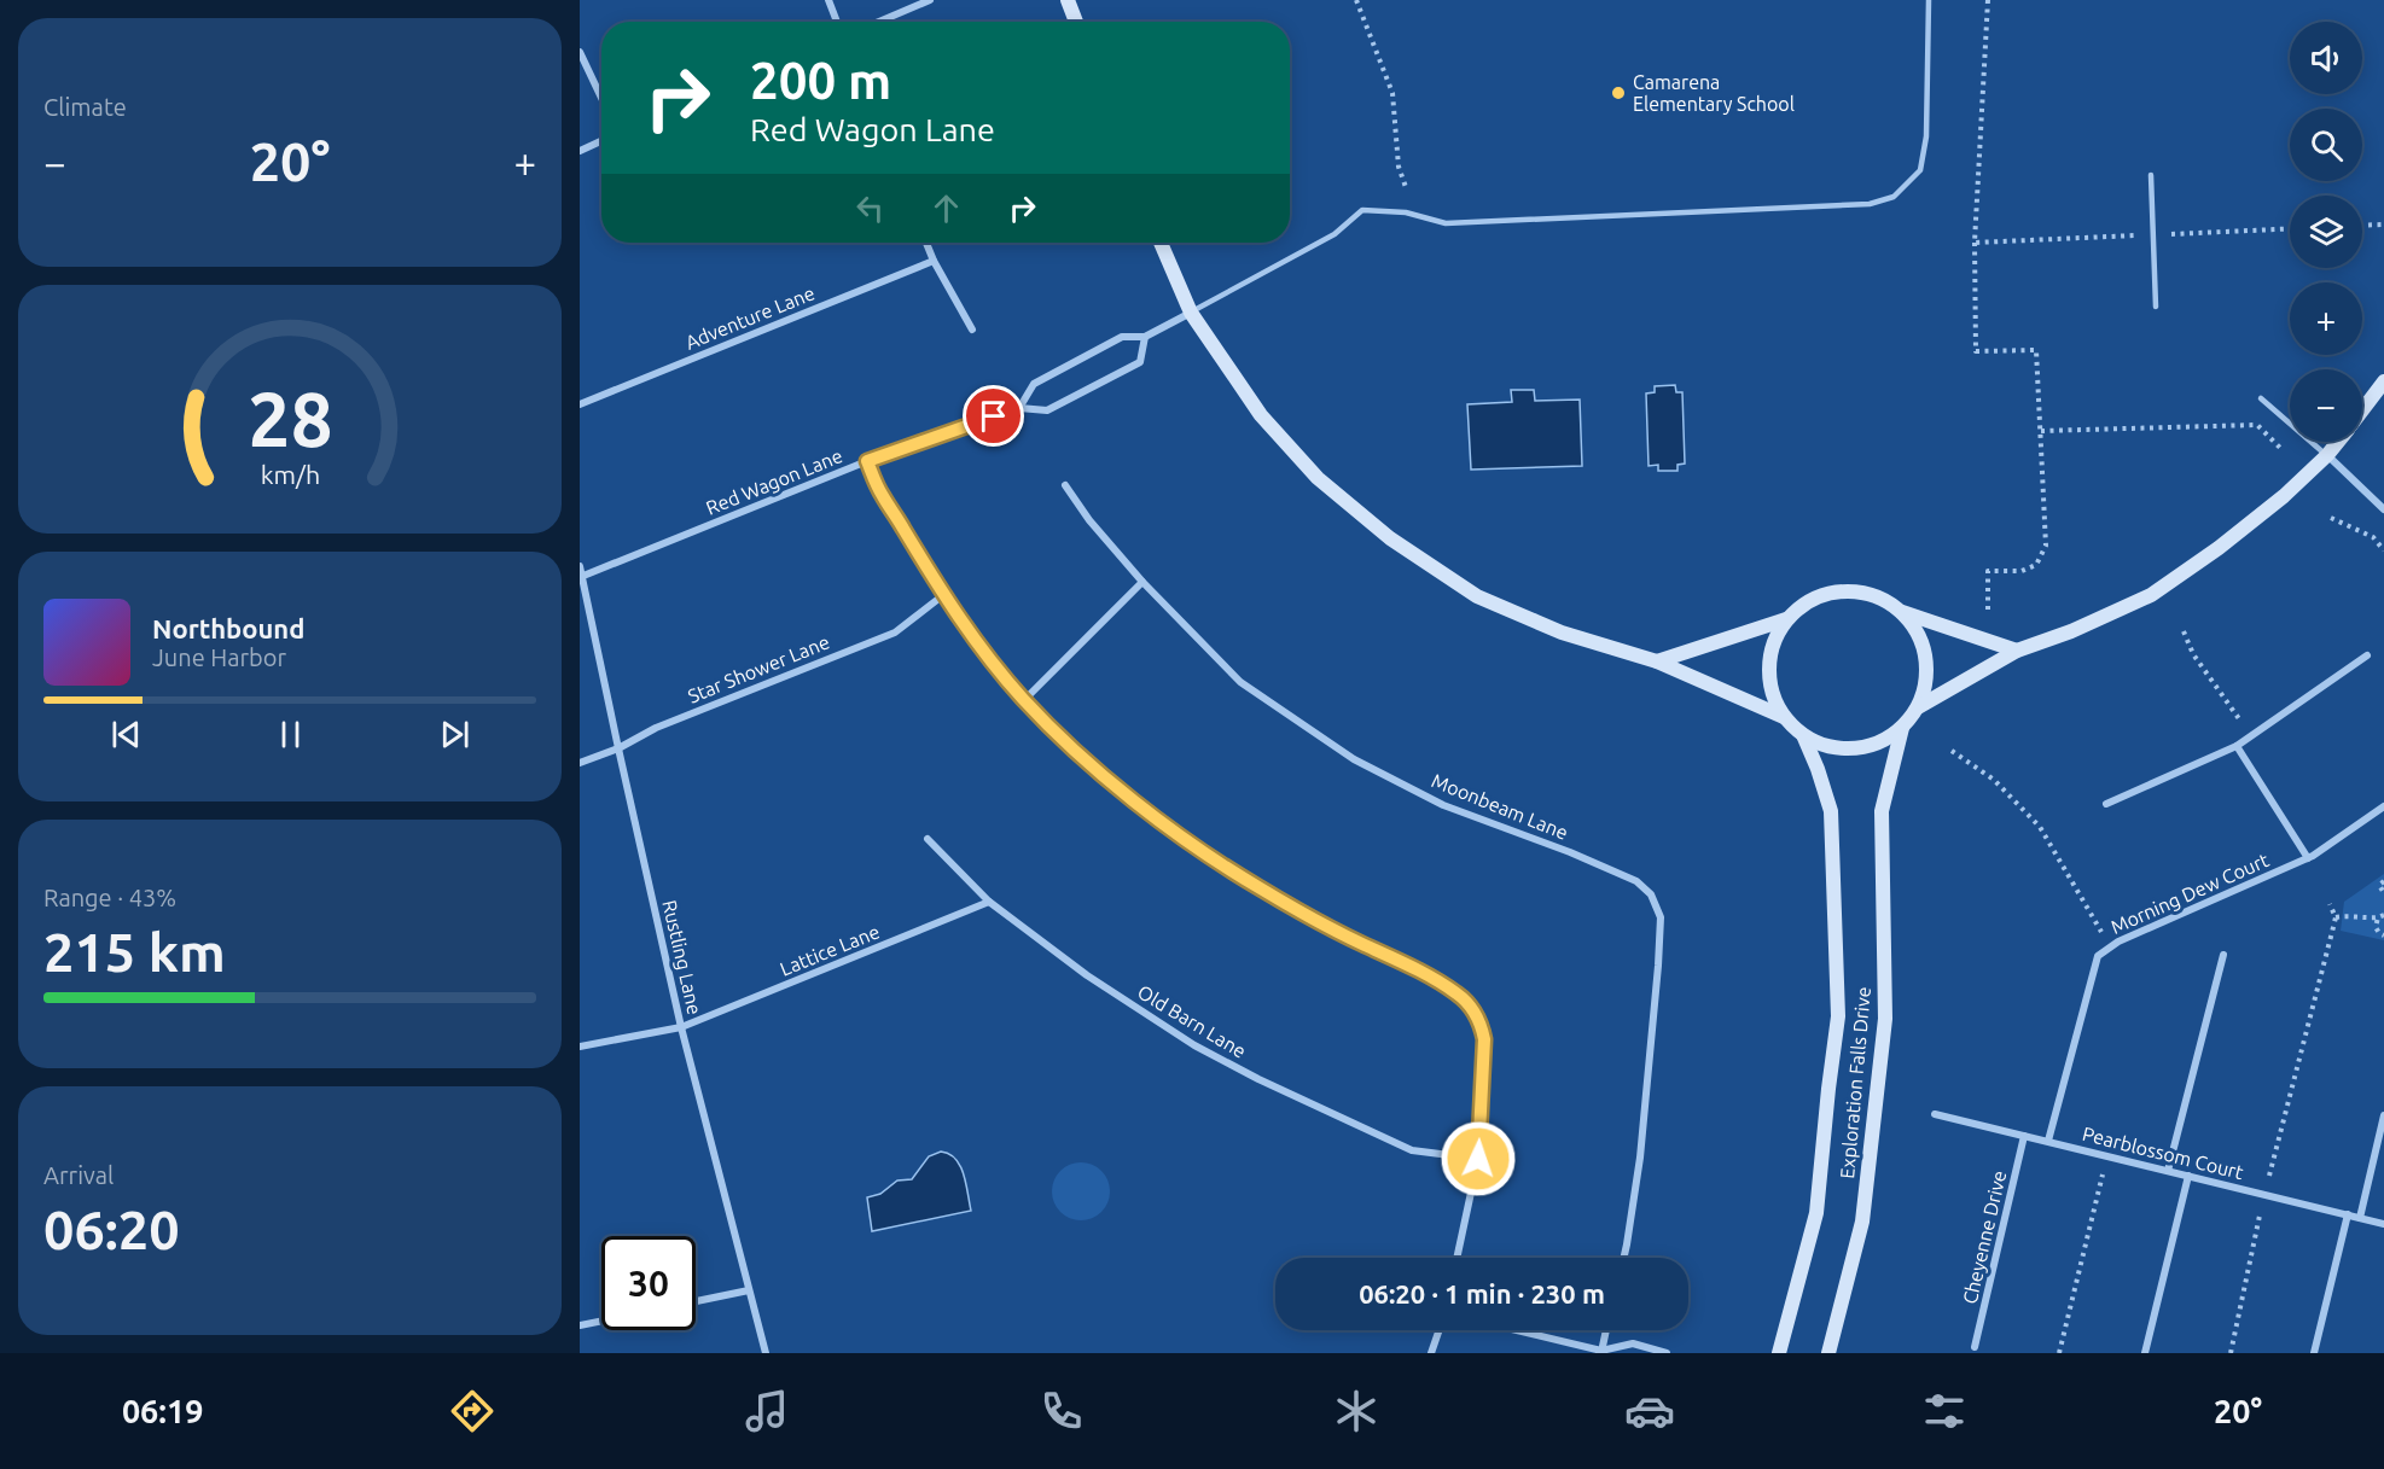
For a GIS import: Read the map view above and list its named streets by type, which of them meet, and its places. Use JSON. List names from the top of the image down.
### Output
{
  "streets": {
    "street": [
      "Adventure Lane",
      "Red Wagon Lane",
      "Star Shower Lane",
      "Moonbeam Lane",
      "Morning Dew Court",
      "Lattice Lane",
      "Rustling Lane",
      "Old Barn Lane",
      "Exploration Falls Drive",
      "Pearblossom Court",
      "Cheyenne Drive"
    ]
  },
  "crossings": [
    ["Red Wagon Lane", "Rustling Lane"],
    ["Star Shower Lane", "Rustling Lane"],
    ["Morning Dew Court", "Pearblossom Court"],
    ["Lattice Lane", "Rustling Lane"],
    ["Lattice Lane", "Old Barn Lane"],
    ["Pearblossom Court", "Cheyenne Drive"]
  ],
  "places": ["Camarena Elementary School"],
  "page": {
    "tile": [
      "Climate",
      ["Range · 43%", "215 km"],
      ["Arrival", "06:20"]
    ],
    "map_buttons": ["+", "−"],
    "turn": ["200 m", "Red Wagon Lane"],
    "heat": ["−", "20°", "+"],
    "song": ["Northbound", "June Harbor"],
    "limit": "30",
    "trip": "06:20 · 1 min · 230 m",
    "tabs": ["06:19", "20°"],
    "gauge": ["28", "km/h"]
  }
}
